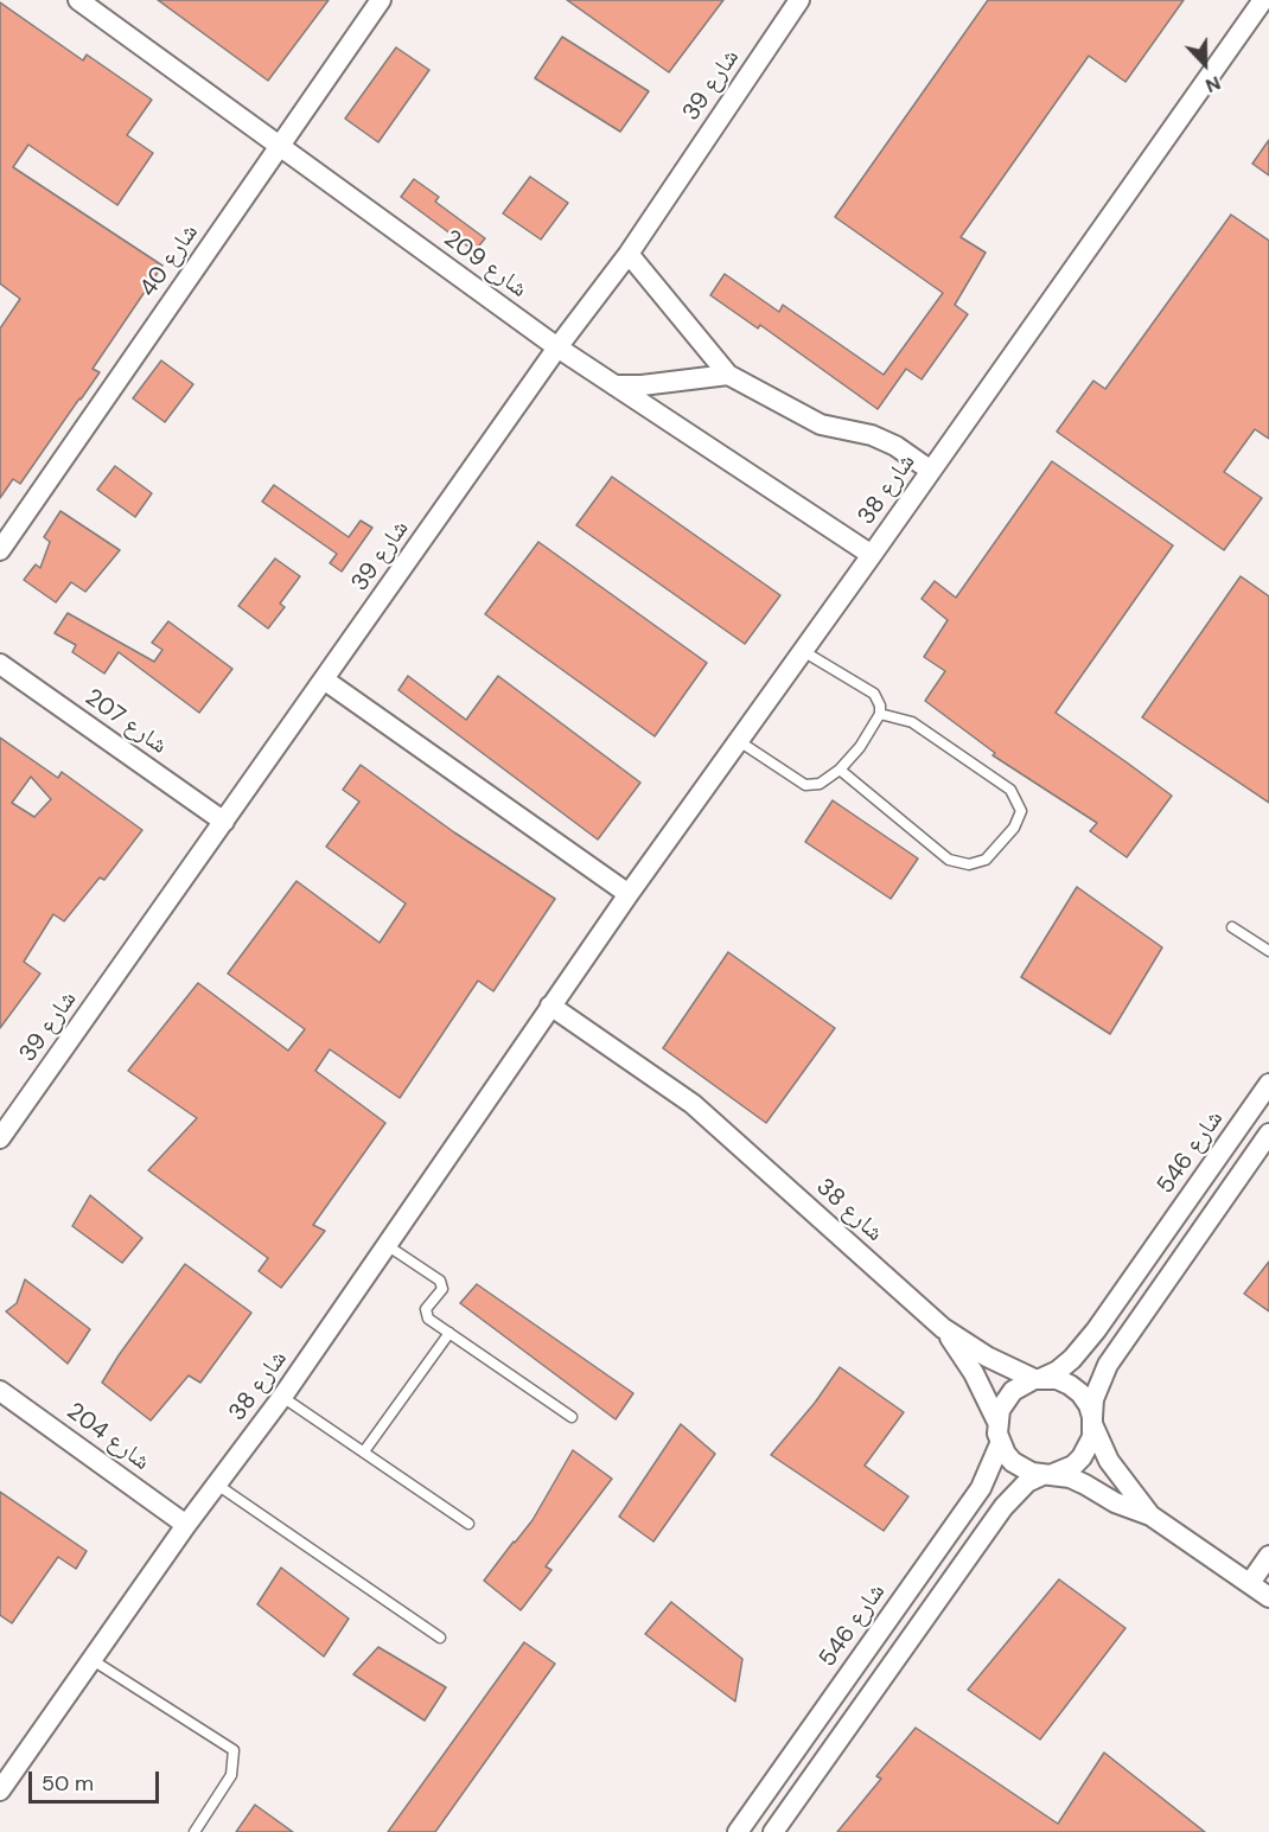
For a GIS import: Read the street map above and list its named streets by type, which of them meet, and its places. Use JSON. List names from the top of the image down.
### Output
{
  "streets": {
    "street": [
      "شارع 39",
      "شارع 40",
      "شارع 209",
      "شارع 38",
      "شارع 207",
      "شارع 546",
      "شارع 204"
    ]
  },
  "crossings": [
    ["شارع 39", "شارع 209"],
    ["شارع 39", "شارع 207"],
    ["شارع 40", "شارع 209"],
    ["شارع 209", "شارع 38"],
    ["شارع 38", "شارع 546"],
    ["شارع 38", "شارع 204"]
  ],
  "scale_bar": "50 m",
  "north": "bottom"
}
